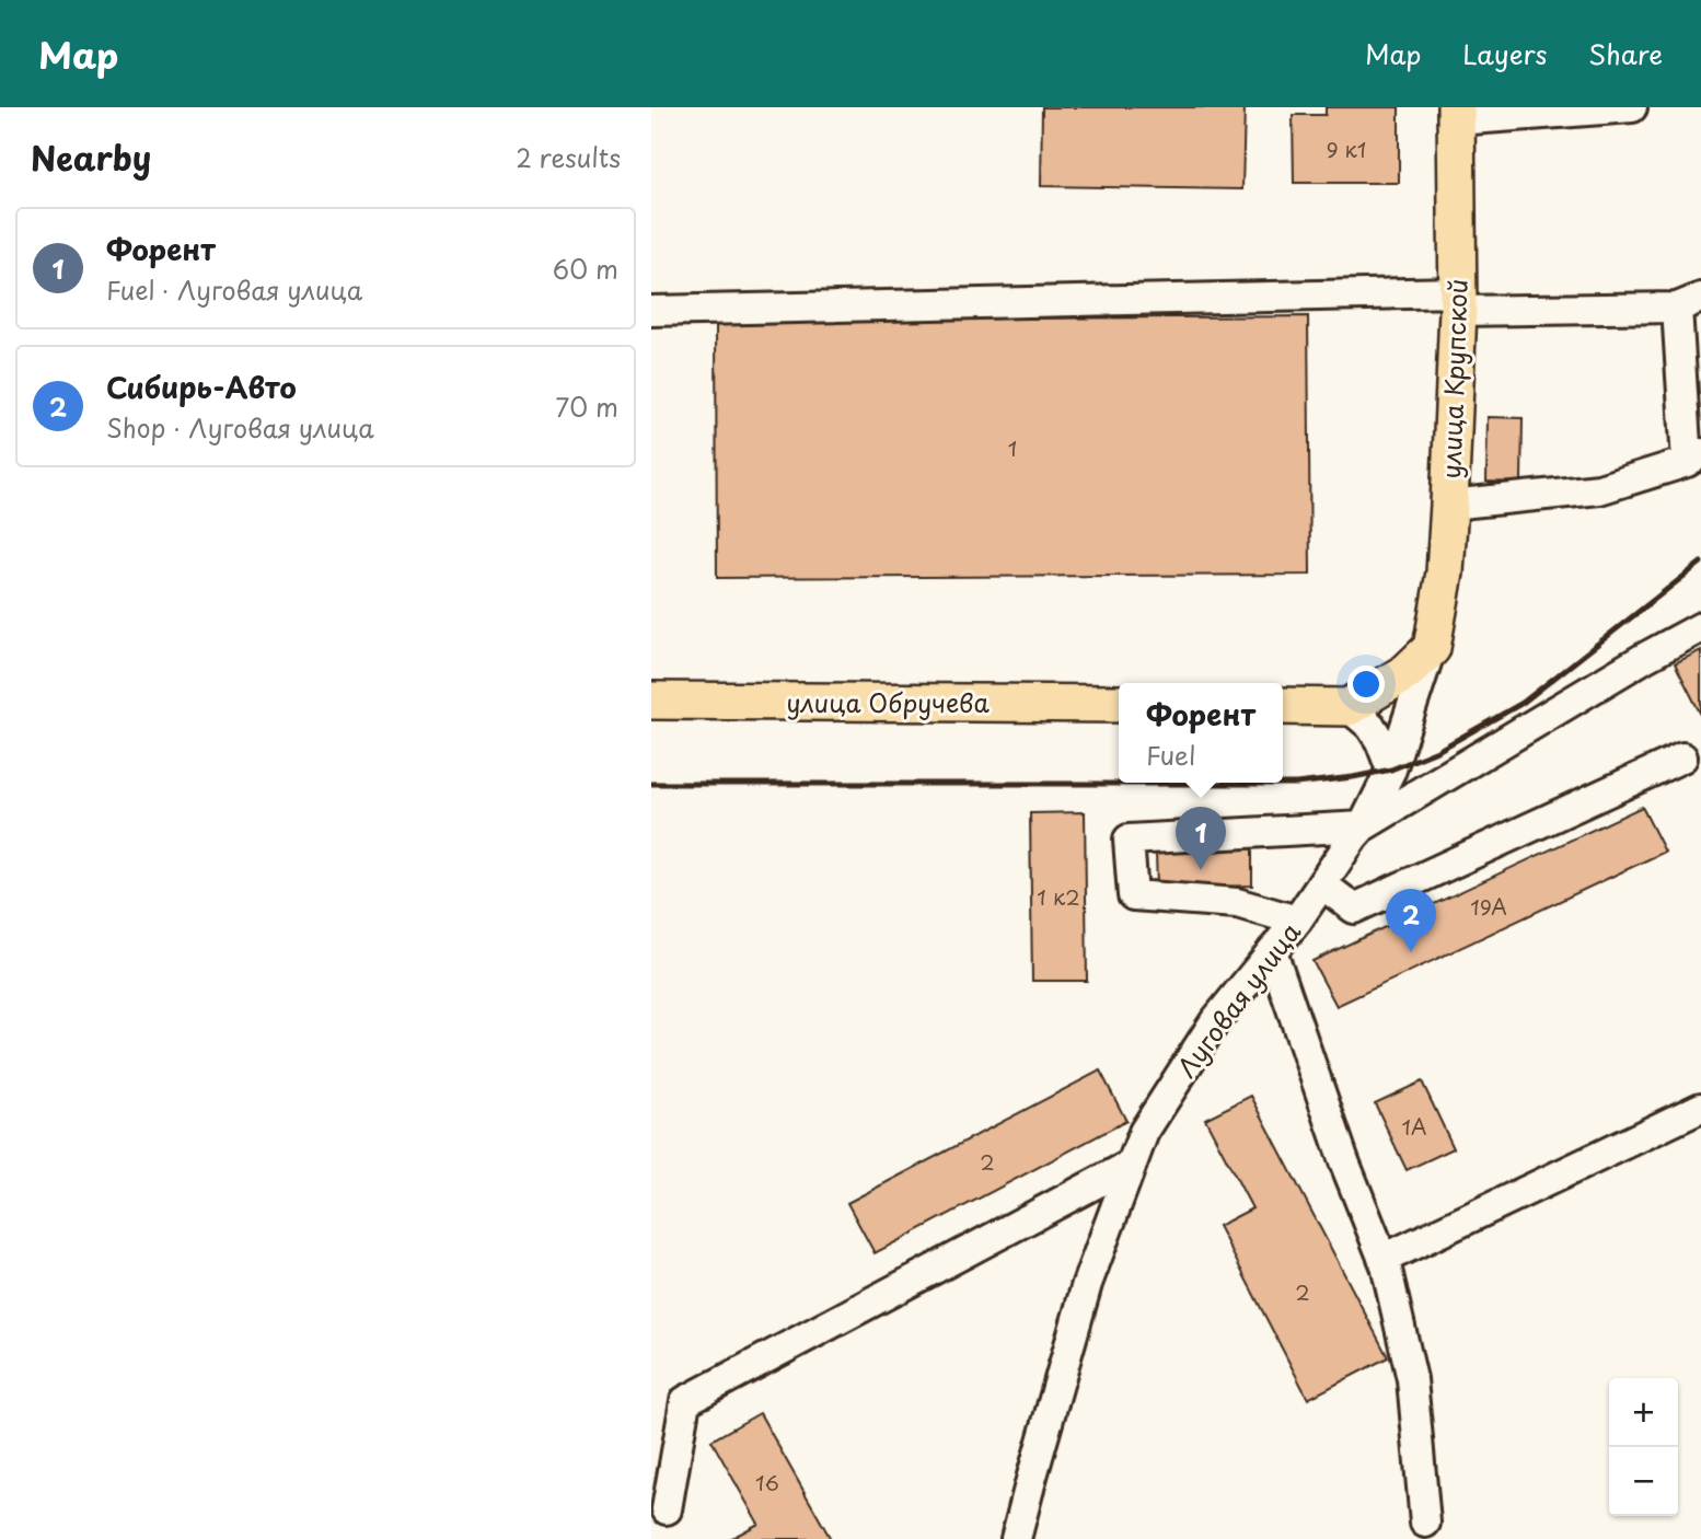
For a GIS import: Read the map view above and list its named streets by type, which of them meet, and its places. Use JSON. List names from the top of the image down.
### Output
{
  "streets": {
    "main road": ["улица Крупской", "улица Обручева"],
    "street": ["Луговая улица"]
  },
  "crossings": [
    ["улица Крупской", "Луговая улица"]
  ],
  "house_numbers": [
    "9 к1",
    "1",
    "1 к2",
    "19А",
    "1А",
    "2",
    "2",
    "16"
  ],
  "page": {
    "header": "Map",
    "nav": ["Map", "Layers", "Share"],
    "heading": ["Nearby", "2 results"],
    "list": [
      {
        "mark": "1",
        "name": "Форент",
        "note": "Fuel · Луговая улица",
        "value": "60 m"
      },
      {
        "mark": "2",
        "name": "Сибирь-Авто",
        "note": "Shop · Луговая улица",
        "value": "70 m"
      }
    ],
    "popup": ["Форент", "Fuel"],
    "pins": ["1", "2"],
    "map_buttons": ["+", "−"]
  }
}
